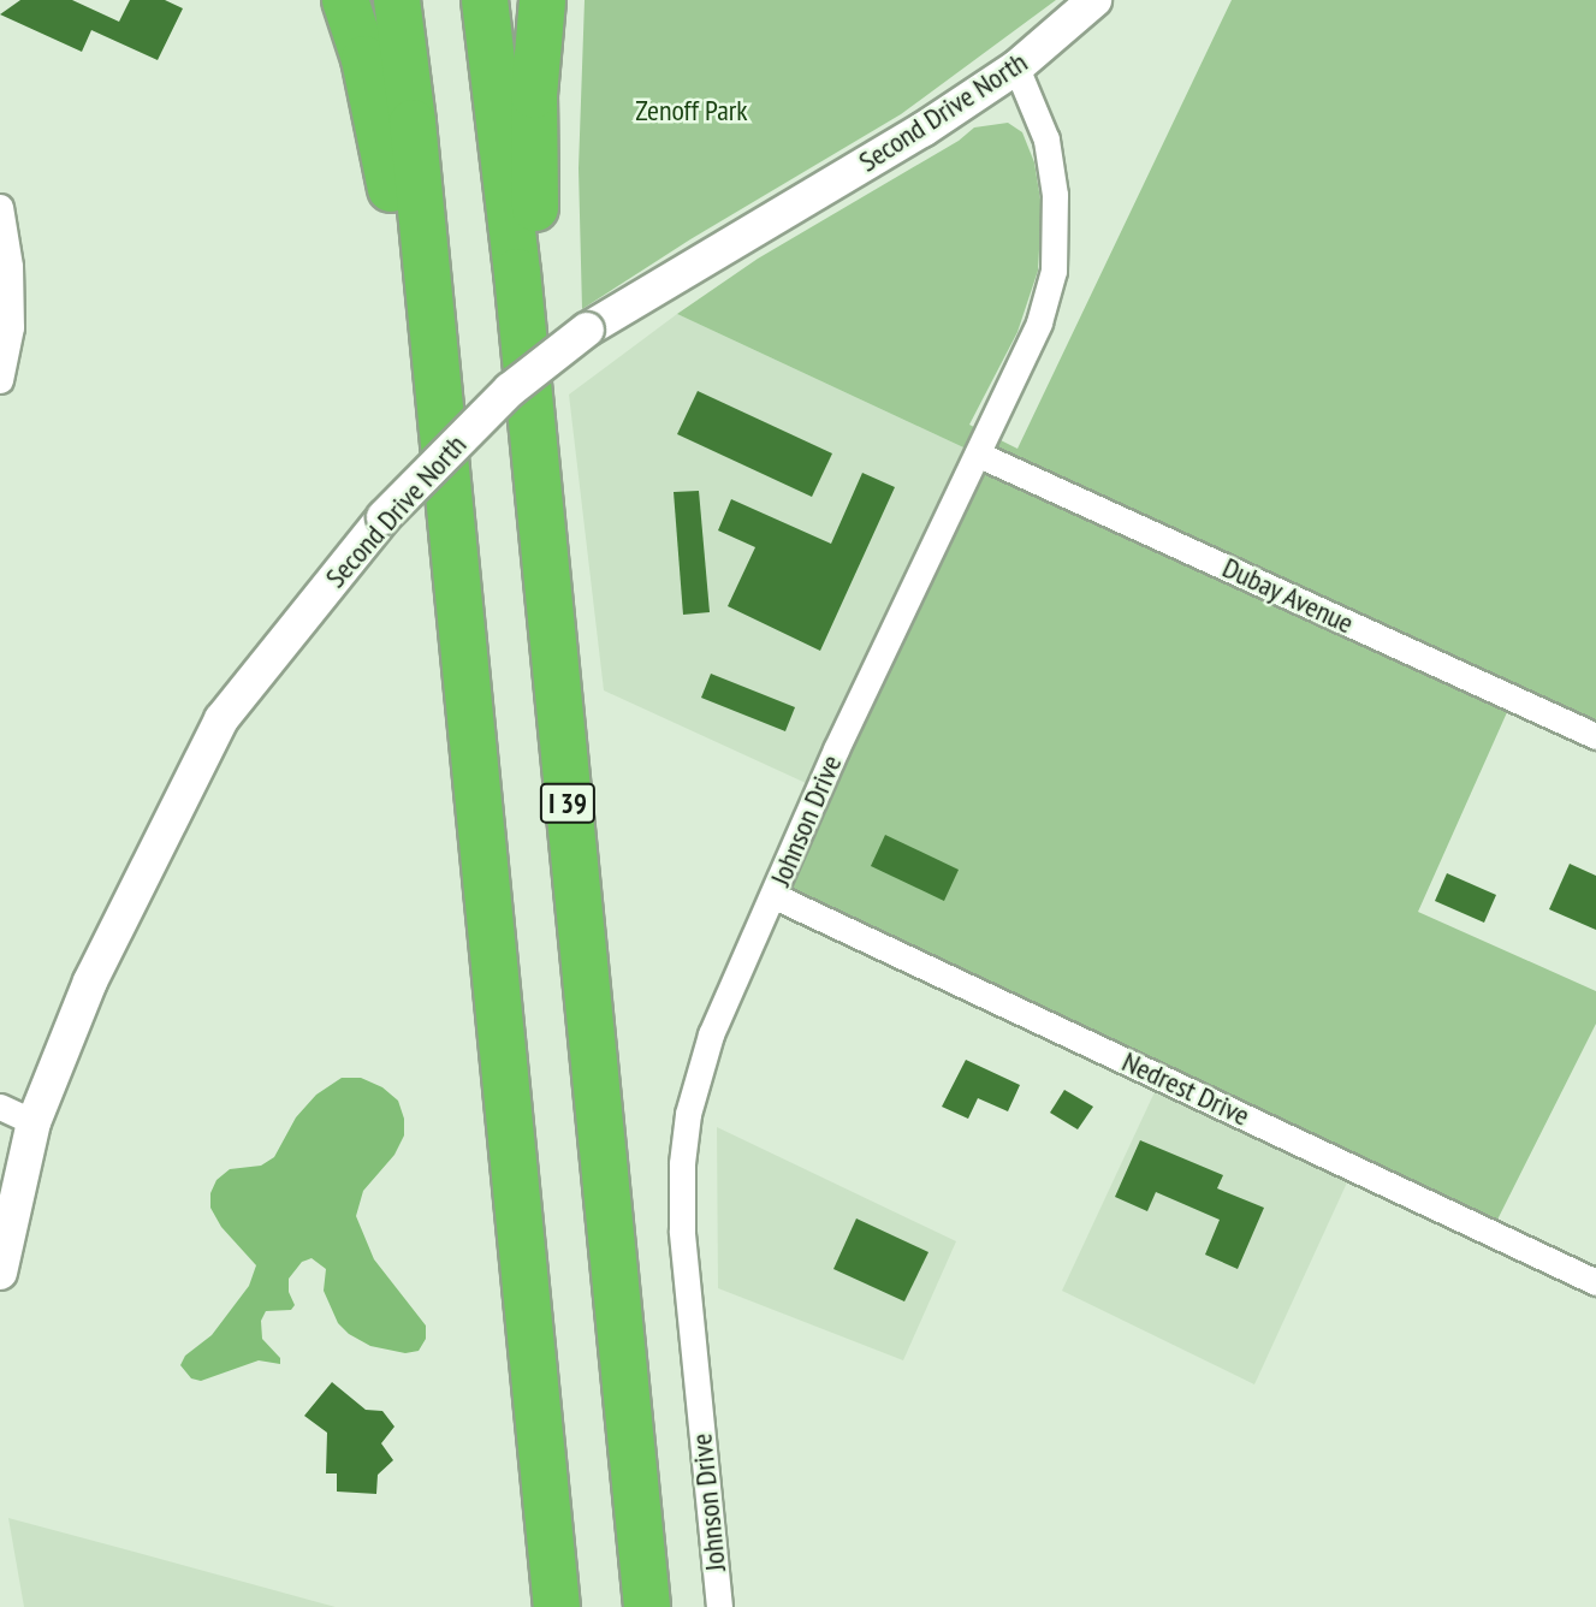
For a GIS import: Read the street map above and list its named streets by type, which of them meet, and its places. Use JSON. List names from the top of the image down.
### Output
{
  "streets": {
    "highway": ["I 39"],
    "street": [
      "Second Drive North",
      "Dubay Avenue",
      "Johnson Drive",
      "Nedrest Drive"
    ]
  },
  "crossings": [
    ["Second Drive North", "Johnson Drive"],
    ["Dubay Avenue", "Johnson Drive"],
    ["Johnson Drive", "Nedrest Drive"]
  ],
  "parks": ["Zenoff Park"]
}
